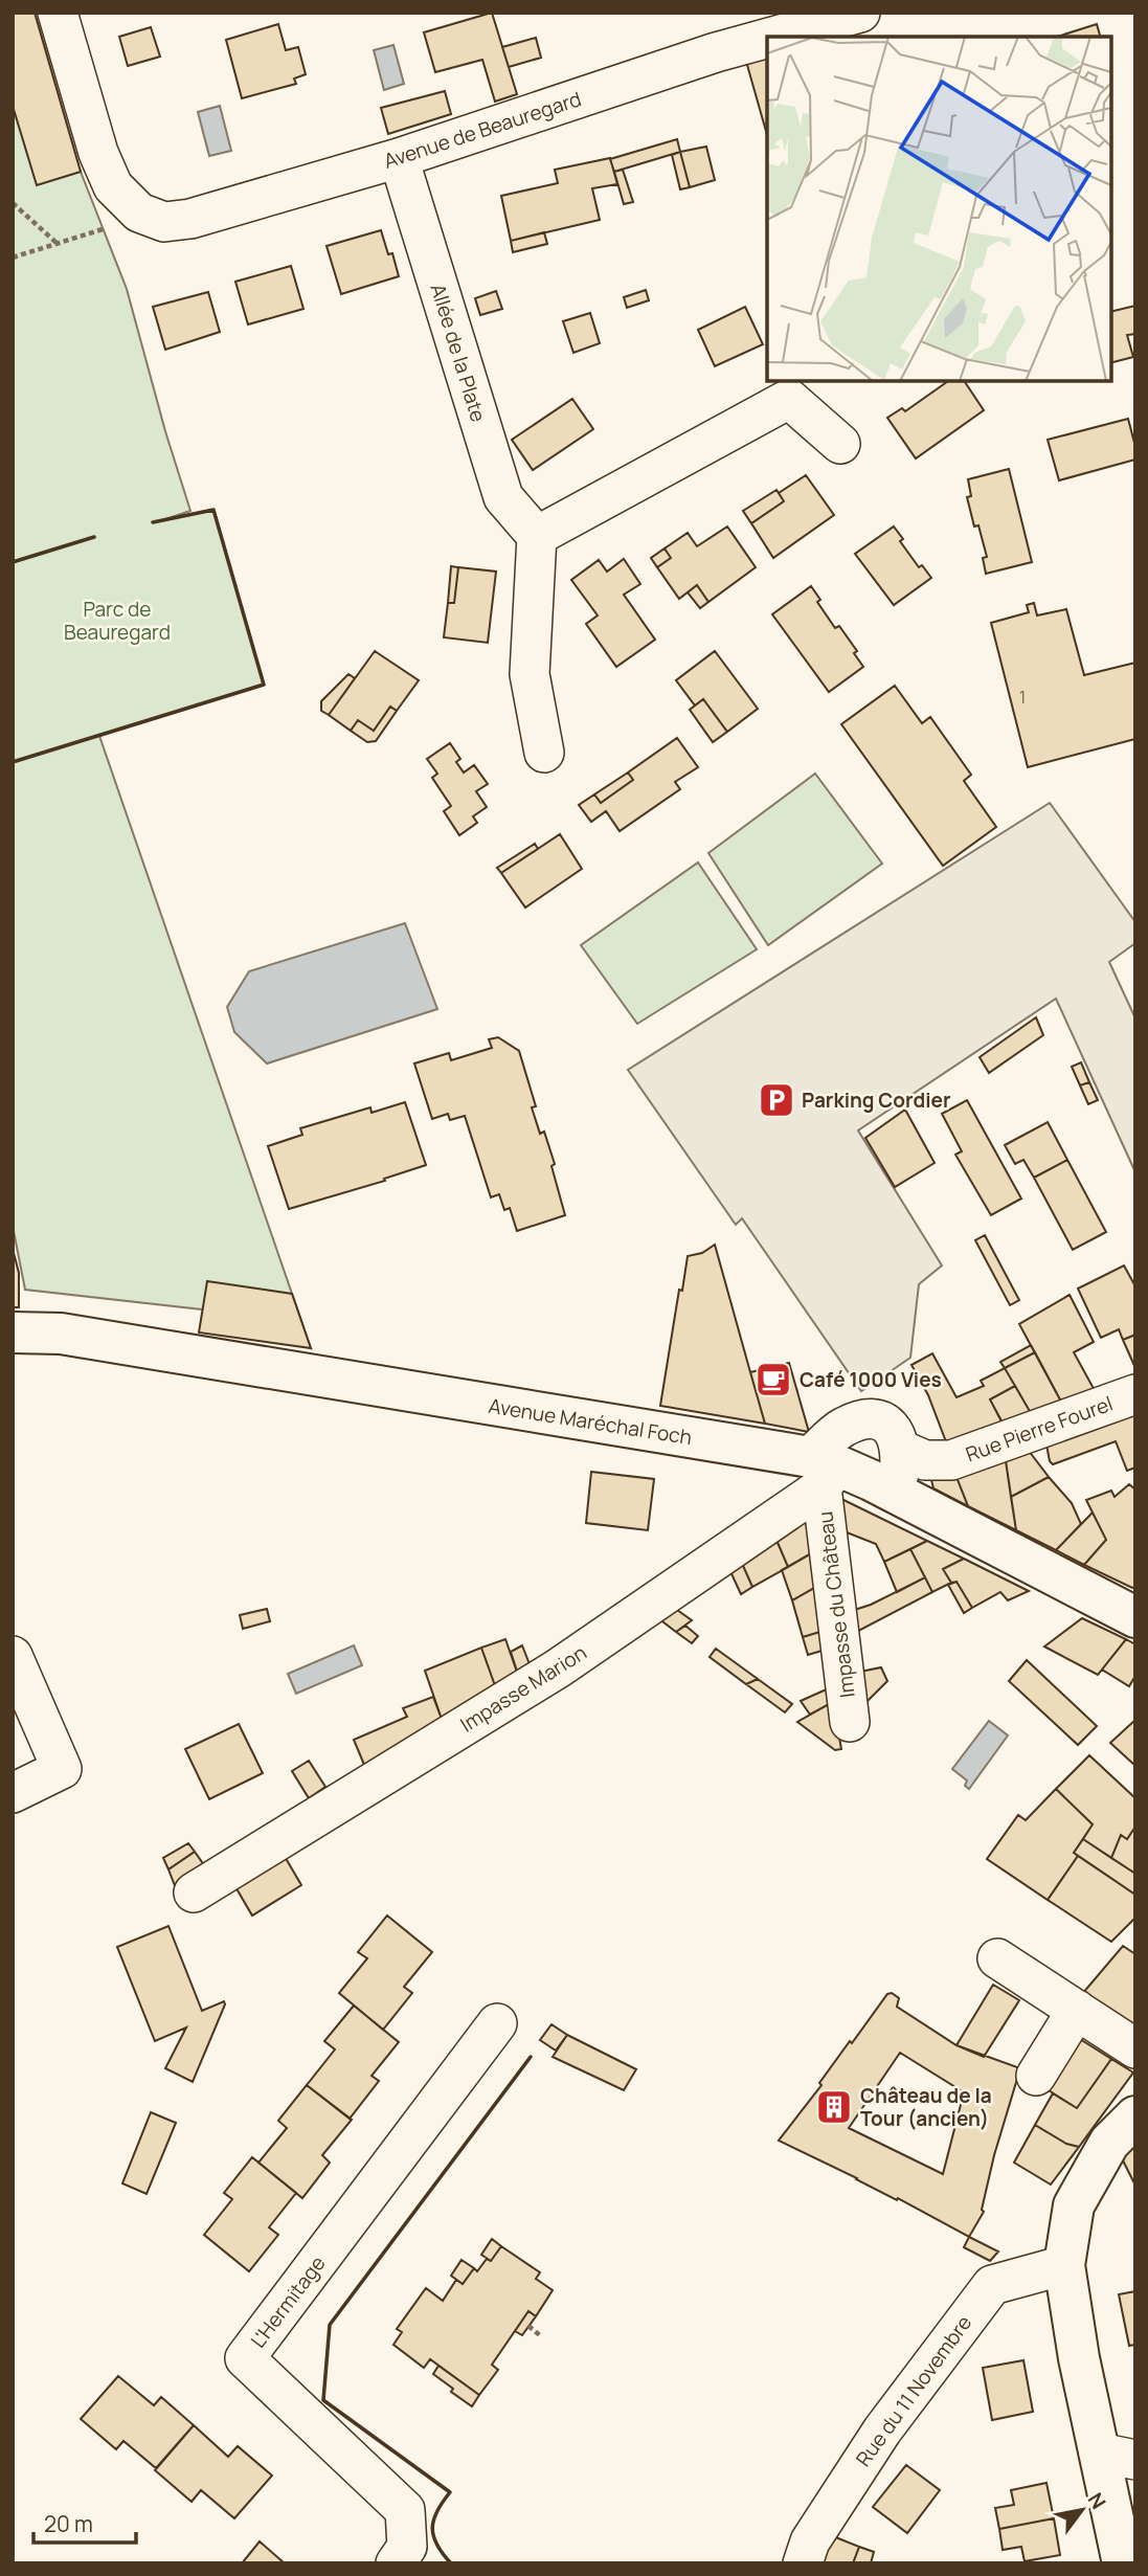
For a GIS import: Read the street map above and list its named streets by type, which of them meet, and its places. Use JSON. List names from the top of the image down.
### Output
{
  "streets": {
    "main road": ["Avenue Maréchal Foch"],
    "street": [
      "Avenue de Beauregard",
      "Allée de la Plate",
      "Rue Pierre Fourel",
      "Impasse du Château",
      "Impasse Marion",
      "L'Hermitage",
      "Rue du 11 Novembre"
    ]
  },
  "crossings": [
    ["Avenue de Beauregard", "Allée de la Plate"],
    ["Avenue Maréchal Foch", "Impasse du Château"],
    ["Avenue Maréchal Foch", "Impasse Marion"],
    ["Impasse du Château", "Impasse Marion"]
  ],
  "parks": ["Parc de Beauregard"],
  "places": {
    "parking": ["Parking Cordier"],
    "cafe": ["Café 1000 Vies"],
    "building": ["Château de la Tour (ancien)"]
  },
  "house_numbers": ["1"],
  "scale_bar": "20 m",
  "north": "top right"
}
